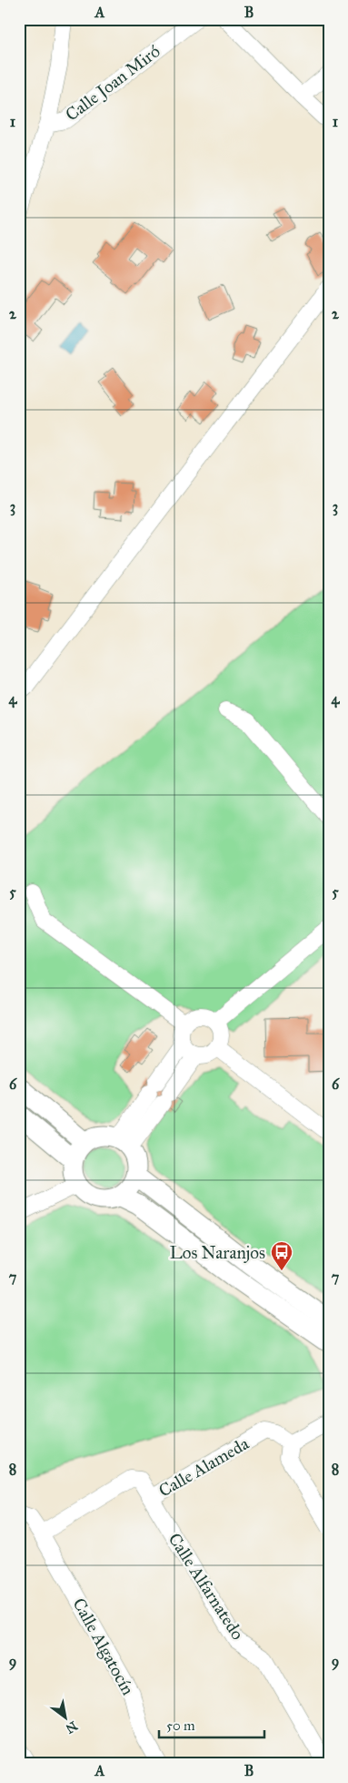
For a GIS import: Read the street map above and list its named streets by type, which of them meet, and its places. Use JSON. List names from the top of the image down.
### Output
{
  "streets": {
    "street": [
      "Calle Joan Miró",
      "Calle Alameda",
      "Calle Alfarnatedo",
      "Calle Algatocín"
    ]
  },
  "crossings": [
    ["Calle Alameda", "Calle Alfarnatedo"],
    ["Calle Alameda", "Calle Algatocín"]
  ],
  "places": {
    "bus stop": ["Los Naranjos"]
  },
  "scale_bar": "50 m",
  "north": "bottom right",
  "grid": {
    "columns": ["A", "B"],
    "rows": [
      "1",
      "2",
      "3",
      "4",
      "5",
      "6",
      "7",
      "8",
      "9"
    ]
  }
}
